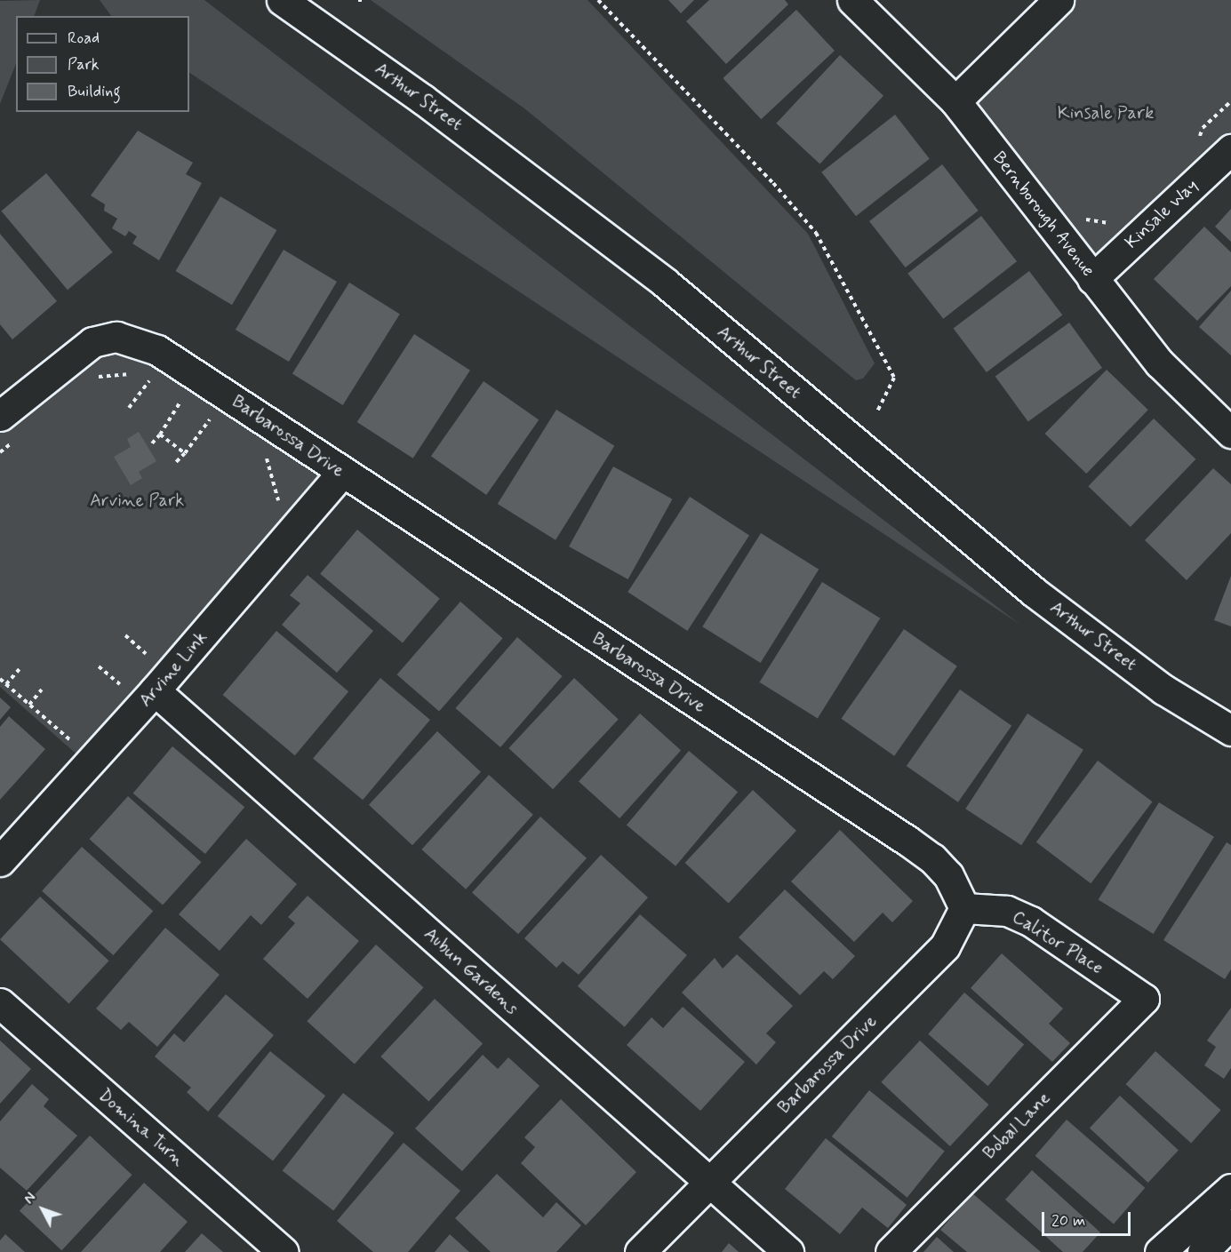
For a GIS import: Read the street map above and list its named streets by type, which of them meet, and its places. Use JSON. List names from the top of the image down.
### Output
{
  "streets": {
    "street": [
      "Arthur Street",
      "Bernborough Avenue",
      "Kinsale Way",
      "Barbarossa Drive",
      "Arvine Link",
      "Calitor Place",
      "Aubun Gardens",
      "Bobal Lane",
      "Domina Turn"
    ]
  },
  "crossings": [
    ["Bernborough Avenue", "Kinsale Way"],
    ["Barbarossa Drive", "Arvine Link"],
    ["Barbarossa Drive", "Calitor Place"],
    ["Barbarossa Drive", "Aubun Gardens"],
    ["Arvine Link", "Aubun Gardens"],
    ["Calitor Place", "Bobal Lane"]
  ],
  "parks": ["Kinsale Park", "Arvine Park"],
  "legend": ["Road", "Park", "Building"],
  "scale_bar": "20 m",
  "north": "top left"
}
